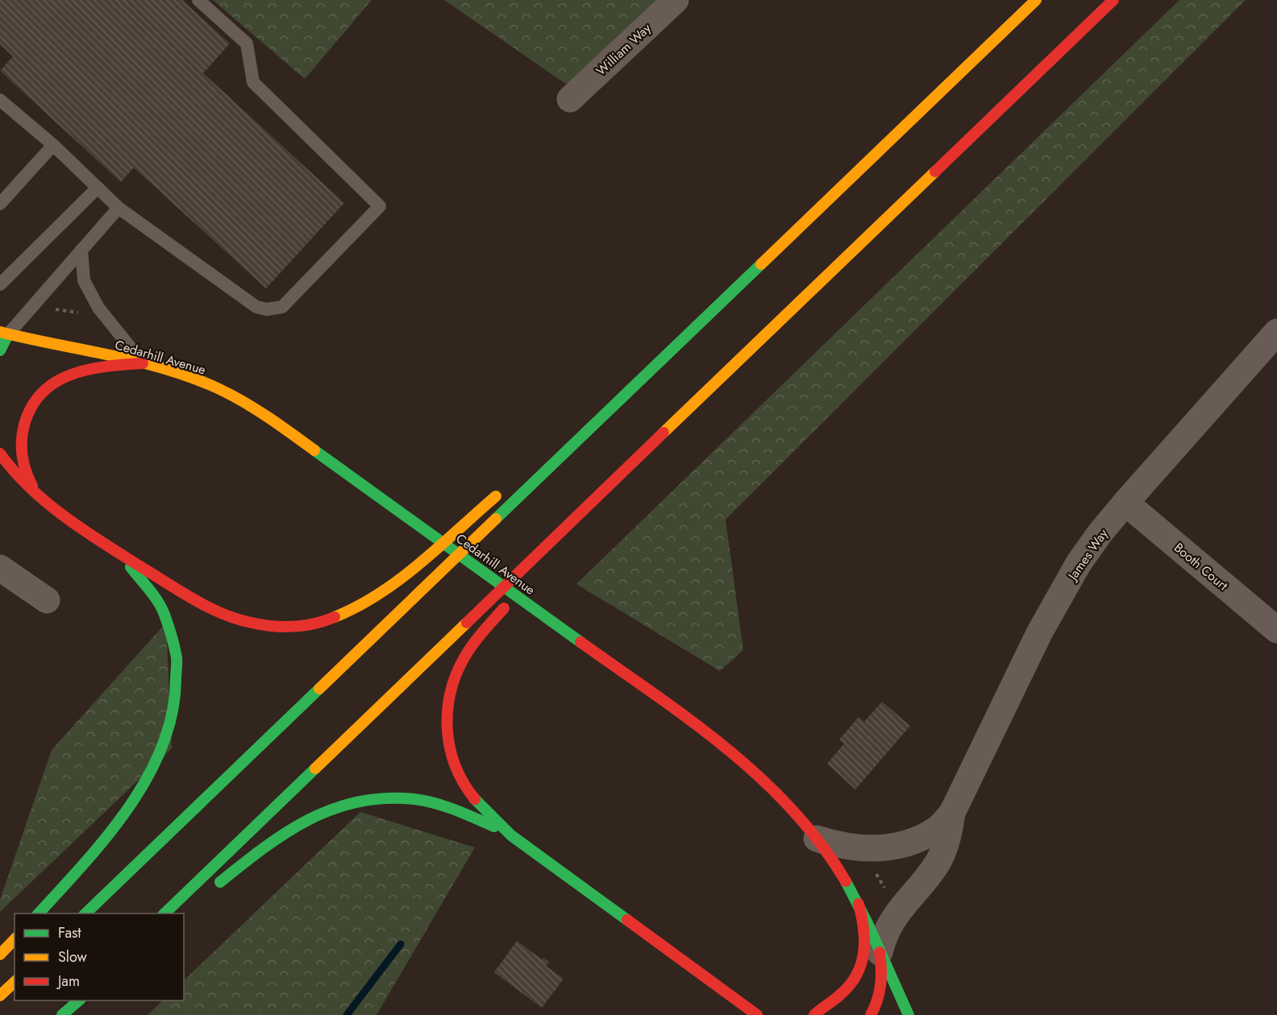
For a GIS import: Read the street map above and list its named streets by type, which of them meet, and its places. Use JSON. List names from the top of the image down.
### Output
{
  "streets": {
    "main road": ["Cedarhill Avenue"],
    "street": ["William Way", "James Way", "Booth Court"]
  },
  "crossings": [
    ["Cedarhill Avenue", "James Way"],
    ["James Way", "Booth Court"]
  ],
  "legend": ["Fast", "Slow", "Jam"]
}
